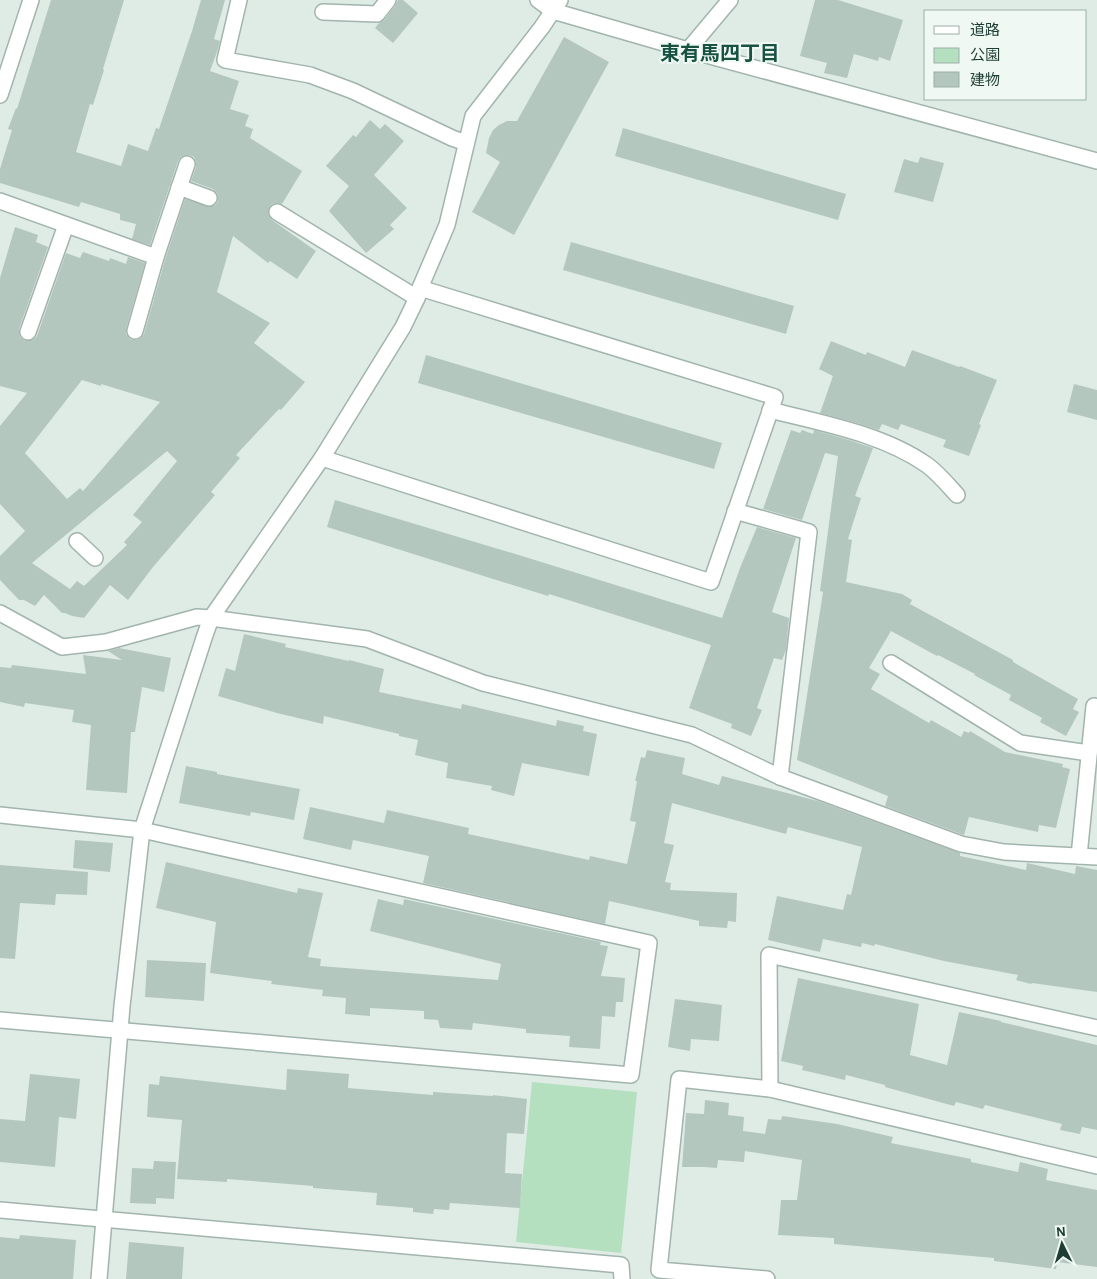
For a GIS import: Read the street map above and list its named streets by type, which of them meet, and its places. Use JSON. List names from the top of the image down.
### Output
{
  "districts": ["東有馬四丁目"],
  "legend": ["道路", "公園", "建物"],
  "north": "top"
}
